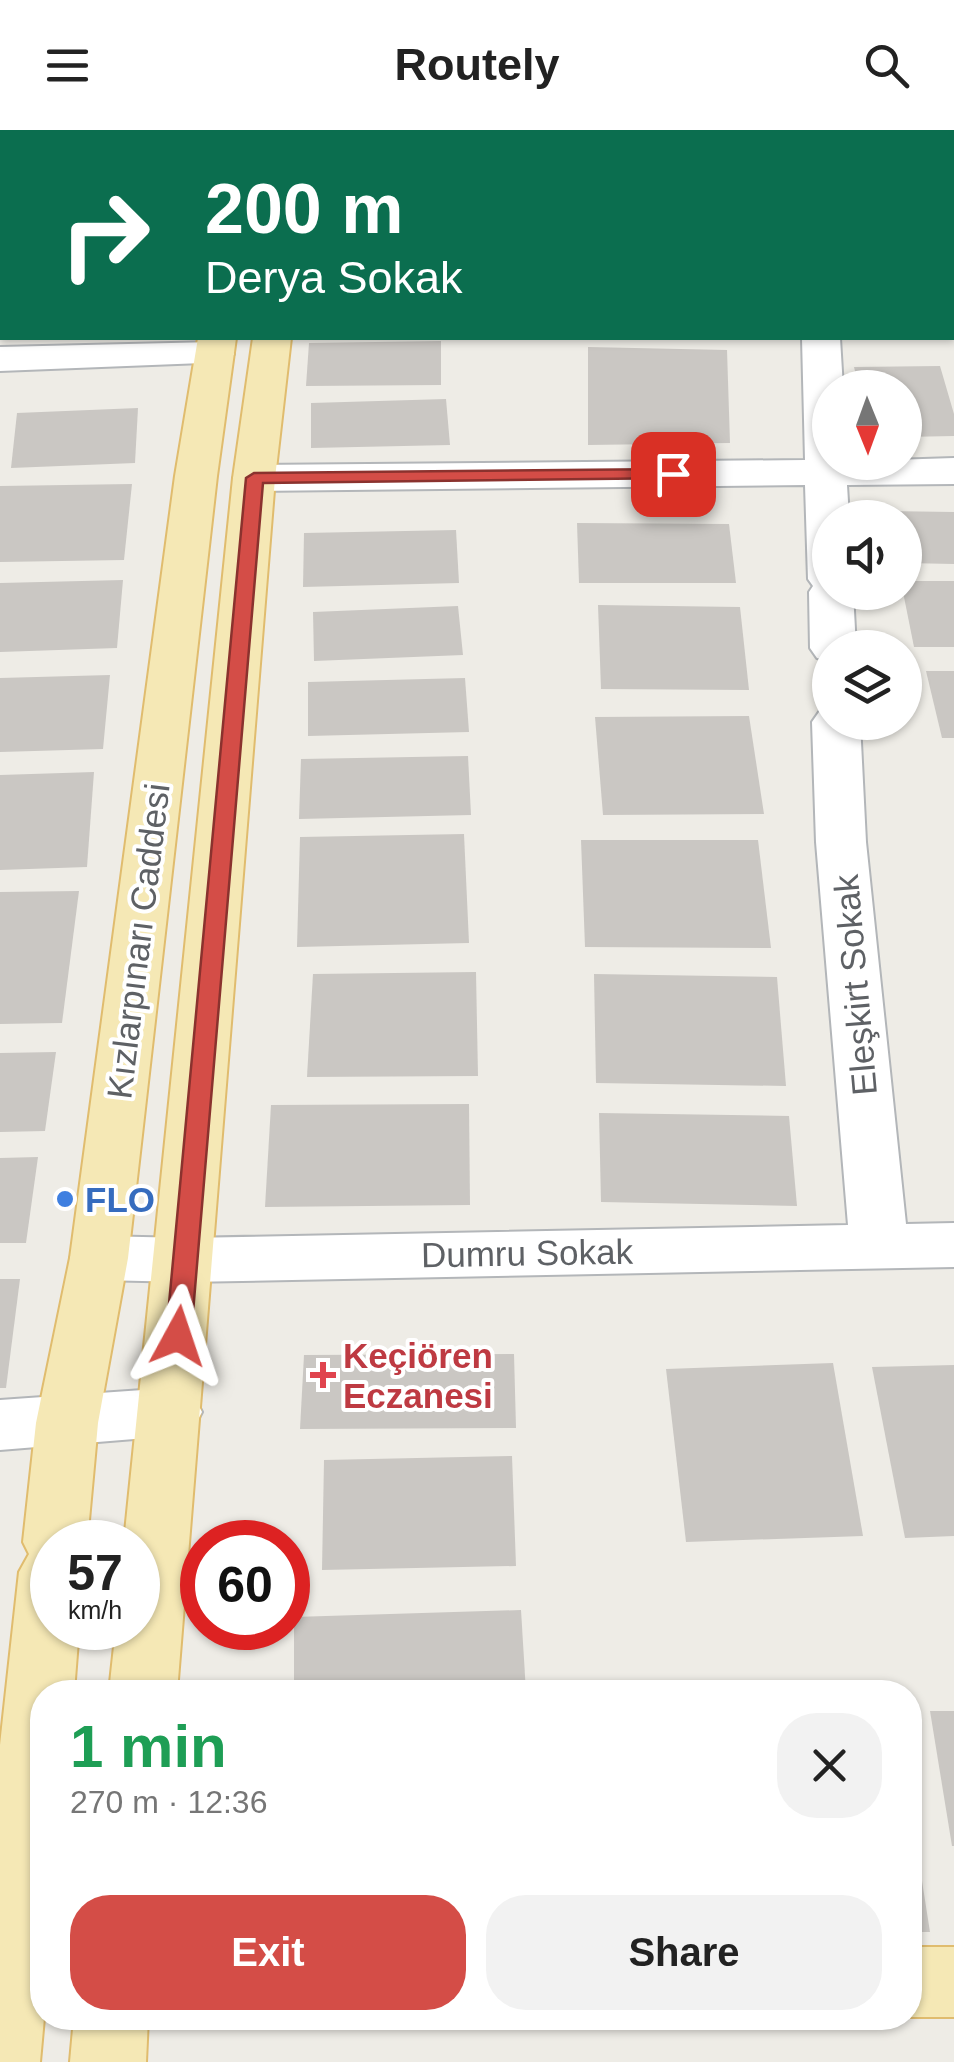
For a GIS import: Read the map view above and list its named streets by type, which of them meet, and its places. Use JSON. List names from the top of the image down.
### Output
{
  "streets": {
    "main road": ["Kızlarpınarı Caddesi"],
    "street": ["Eleşkirt Sokak", "Dumru Sokak"]
  },
  "crossings": [
    ["Kızlarpınarı Caddesi", "Dumru Sokak"],
    ["Eleşkirt Sokak", "Dumru Sokak"]
  ],
  "places": {
    "other": ["FLO"],
    "health": ["Keçiören Eczanesi"]
  },
  "north": "bottom",
  "page": {
    "header": "Routely",
    "turn": ["200 m", "Derya Sokak"],
    "speed": "57 km/h",
    "limit": "60",
    "heading": ["1 min", "270 m · 12:36"],
    "buttons": ["Exit", "Share"]
  }
}
